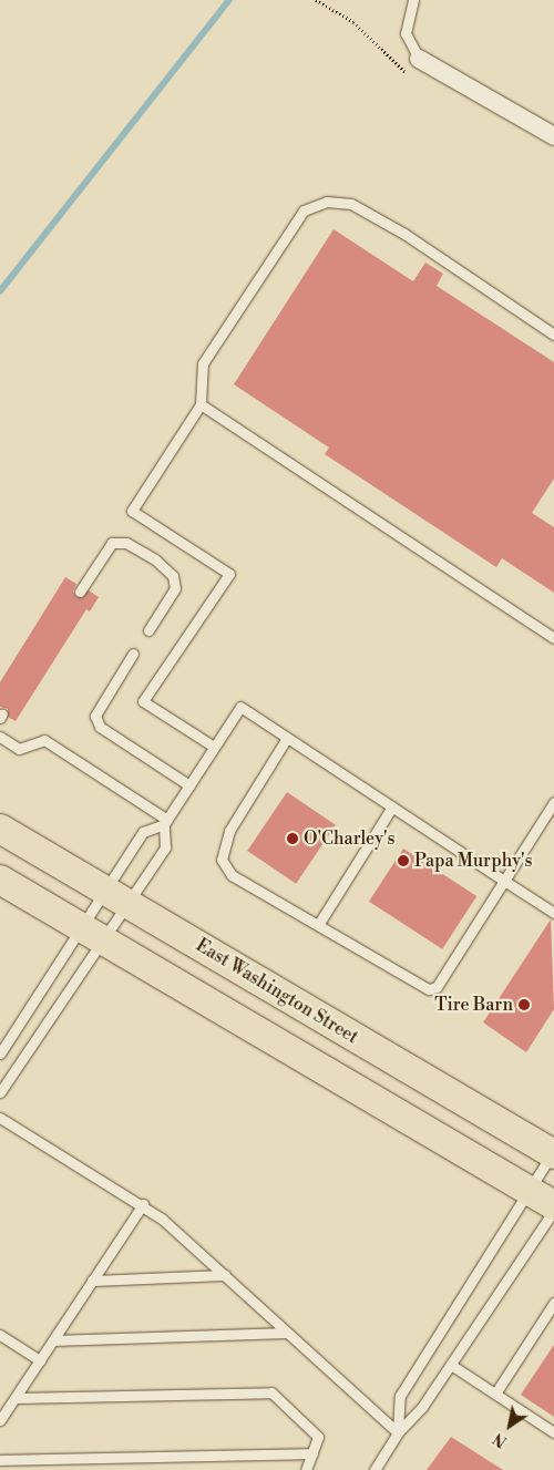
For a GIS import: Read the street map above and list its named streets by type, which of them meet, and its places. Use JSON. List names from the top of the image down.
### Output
{
  "streets": {
    "main road": ["East Washington Street"]
  },
  "places": ["O'Charley's", "Papa Murphy's", "Tire Barn"],
  "north": "bottom left"
}
